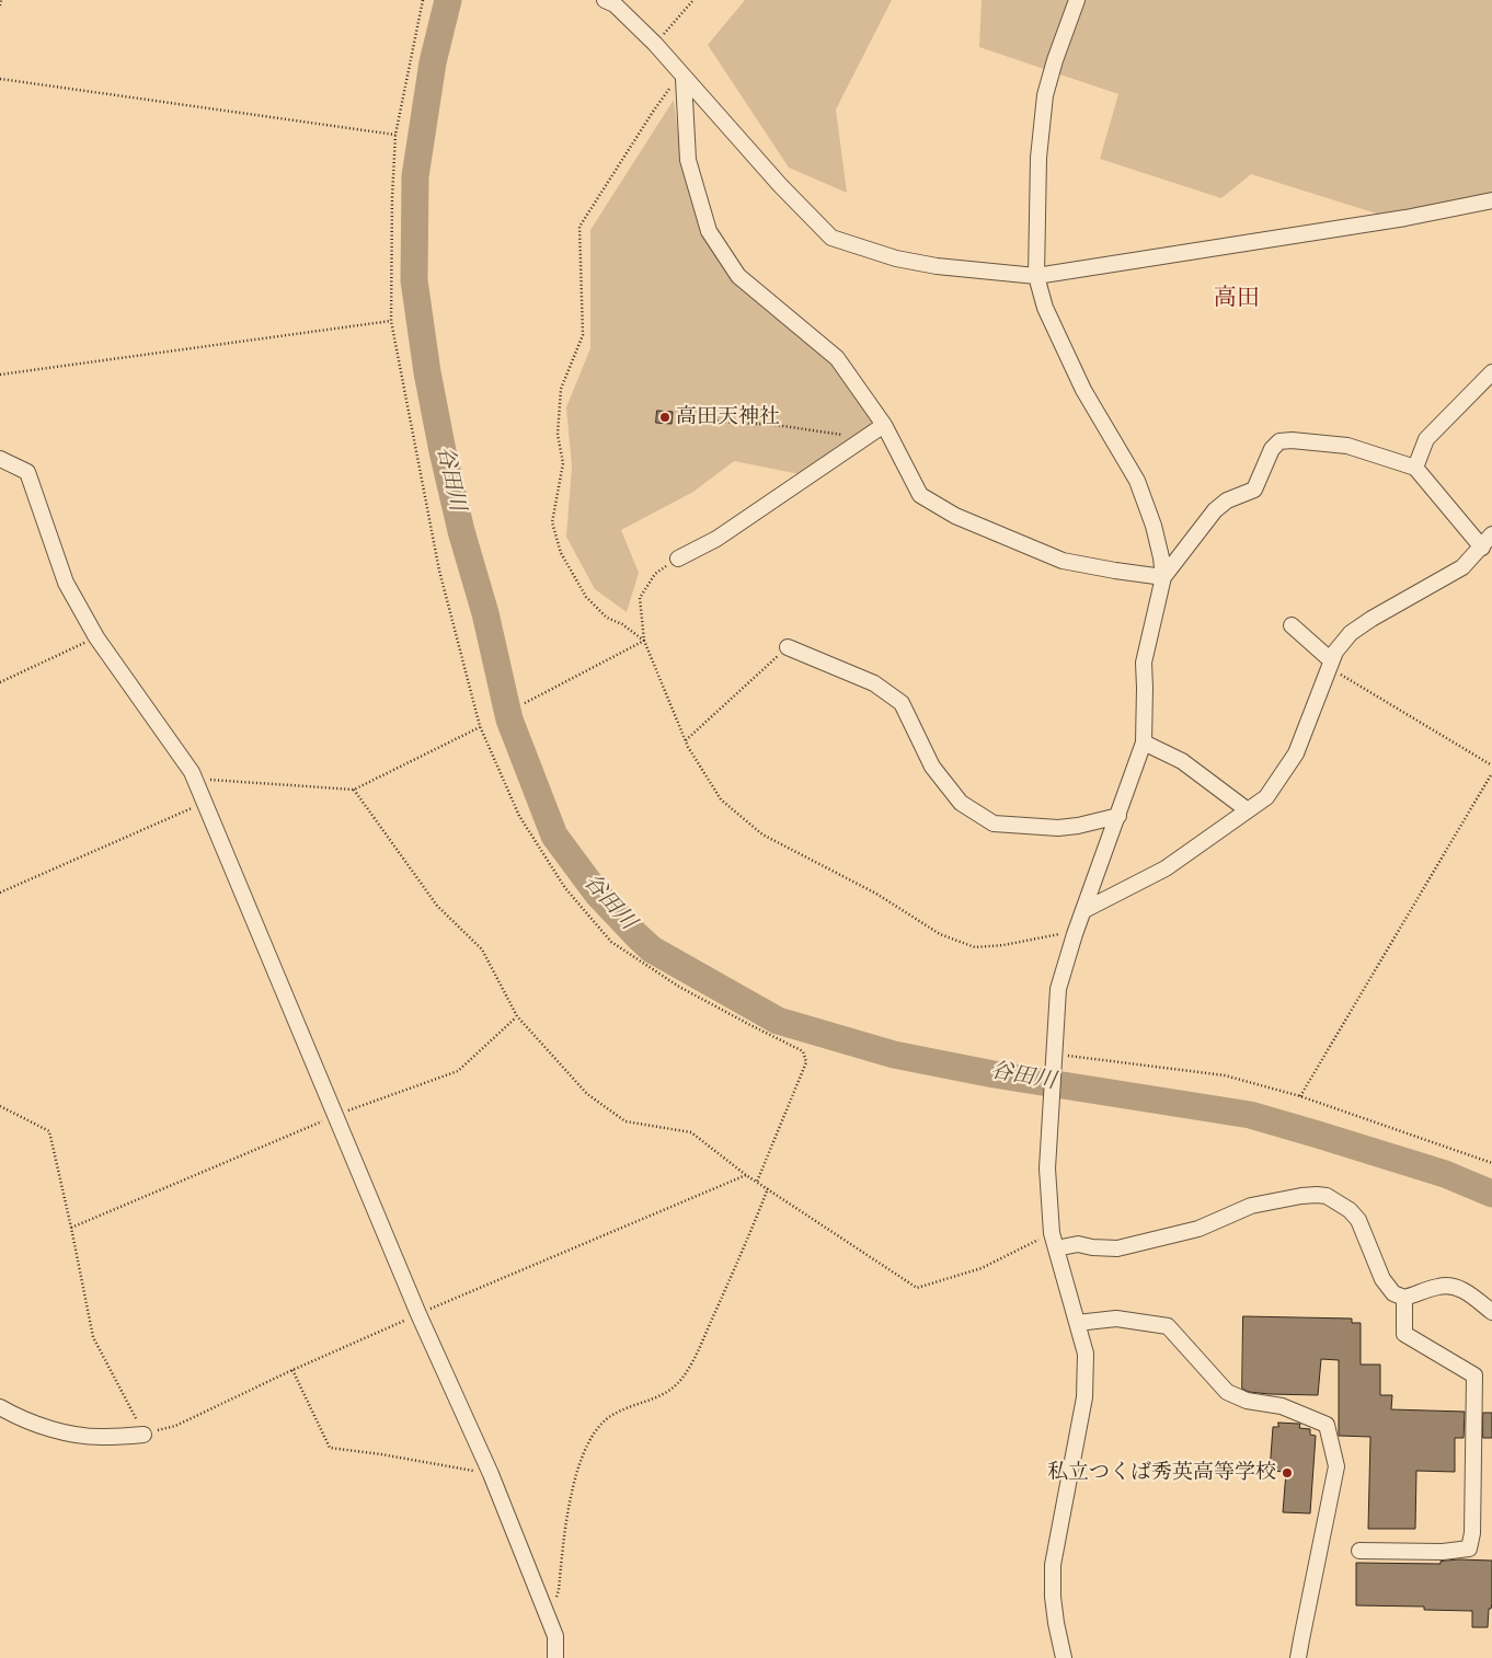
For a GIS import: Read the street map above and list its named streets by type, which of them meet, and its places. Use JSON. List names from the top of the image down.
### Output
{
  "districts": ["高田"],
  "water": ["谷田川"],
  "places": ["高田天神社", "私立つくば秀英高等学校"]
}
